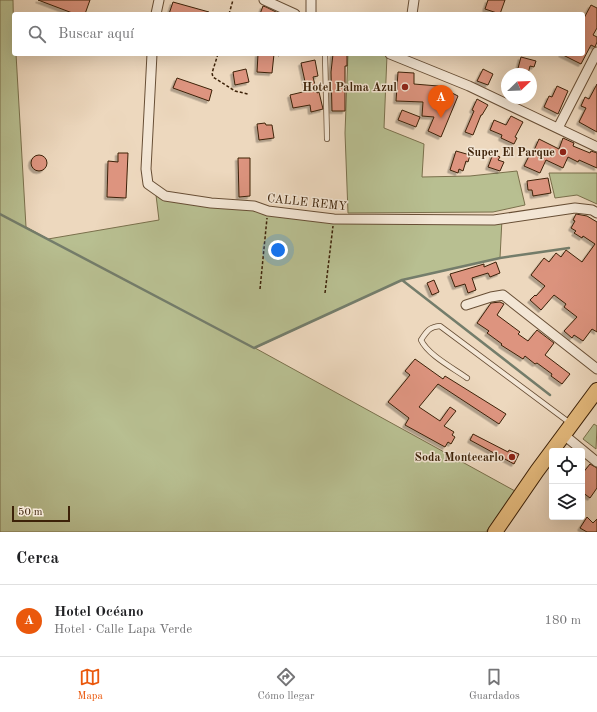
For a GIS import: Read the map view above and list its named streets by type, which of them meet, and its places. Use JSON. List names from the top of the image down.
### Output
{
  "streets": {
    "street": ["CALLE REMY"]
  },
  "places": ["Hotel Palma Azul", "Super El Parque", "Soda Montecarlo"],
  "scale_bar": "50 m",
  "north": "top right",
  "page": {
    "search": "Buscar aquí",
    "pins": "A",
    "scale": "50 m",
    "heading": "Cerca",
    "list": [
      {
        "mark": "A",
        "name": "Hotel Océano",
        "note": "Hotel · Calle Lapa Verde",
        "value": "180 m"
      }
    ],
    "nav": ["Mapa", "Cómo llegar", "Guardados"]
  }
}
